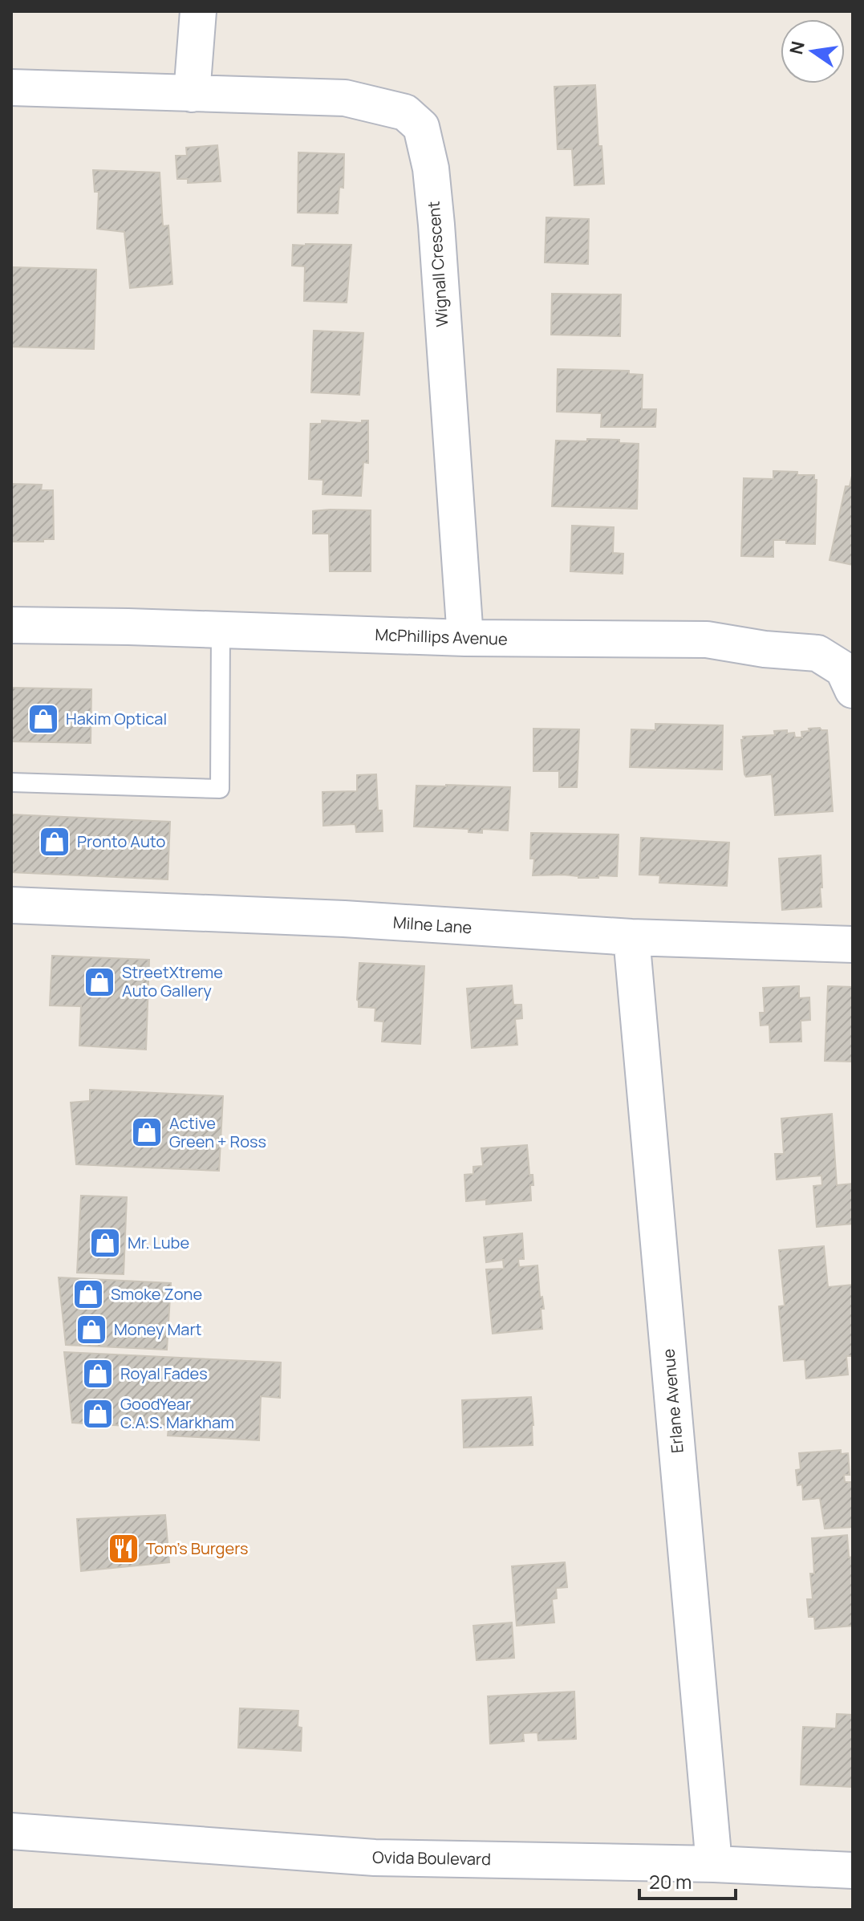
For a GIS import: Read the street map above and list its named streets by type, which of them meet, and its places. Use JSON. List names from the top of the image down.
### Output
{
  "streets": {
    "street": [
      "Wignall Crescent",
      "McPhillips Avenue",
      "Milne Lane",
      "Erlane Avenue",
      "Ovida Boulevard"
    ]
  },
  "crossings": [
    ["Wignall Crescent", "McPhillips Avenue"],
    ["Milne Lane", "Erlane Avenue"],
    ["Erlane Avenue", "Ovida Boulevard"]
  ],
  "places": {
    "shop": [
      "Hakim Optical",
      "Pronto Auto",
      "StreetXtreme Auto Gallery",
      "Active Green + Ross",
      "Mr. Lube",
      "Smoke Zone",
      "Money Mart",
      "Royal Fades",
      "GoodYear C.A.S. Markham"
    ],
    "restaurant": ["Tom's Burgers"]
  },
  "scale_bar": "20 m",
  "north": "left"
}
